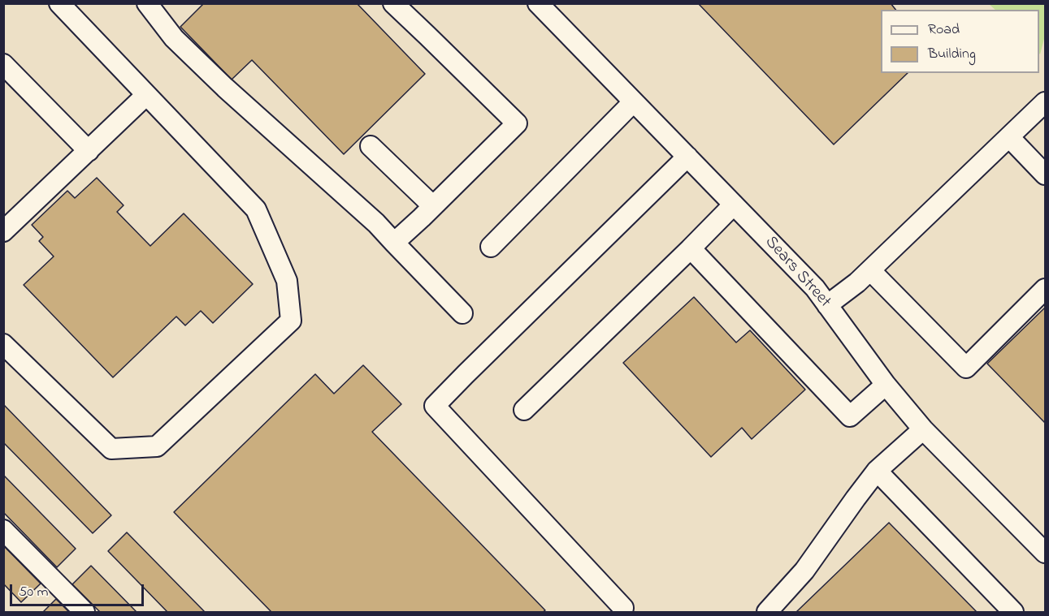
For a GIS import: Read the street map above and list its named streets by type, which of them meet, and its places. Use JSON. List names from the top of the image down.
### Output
{
  "streets": {
    "street": ["Sears Street"]
  },
  "legend": ["Road", "Building"],
  "scale_bar": "50 m"
}
